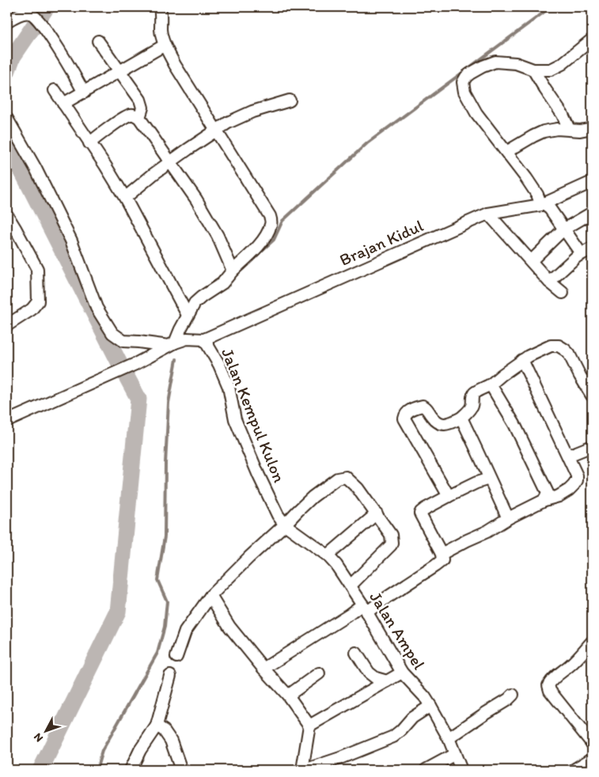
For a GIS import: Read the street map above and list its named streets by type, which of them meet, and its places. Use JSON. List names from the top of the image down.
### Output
{
  "streets": {
    "street": ["Brajan Kidul", "Jalan Kempul Kulon", "Jalan Ampel"]
  },
  "crossings": [
    ["Brajan Kidul", "Jalan Kempul Kulon"],
    ["Jalan Kempul Kulon", "Jalan Ampel"]
  ],
  "north": "bottom left"
}
